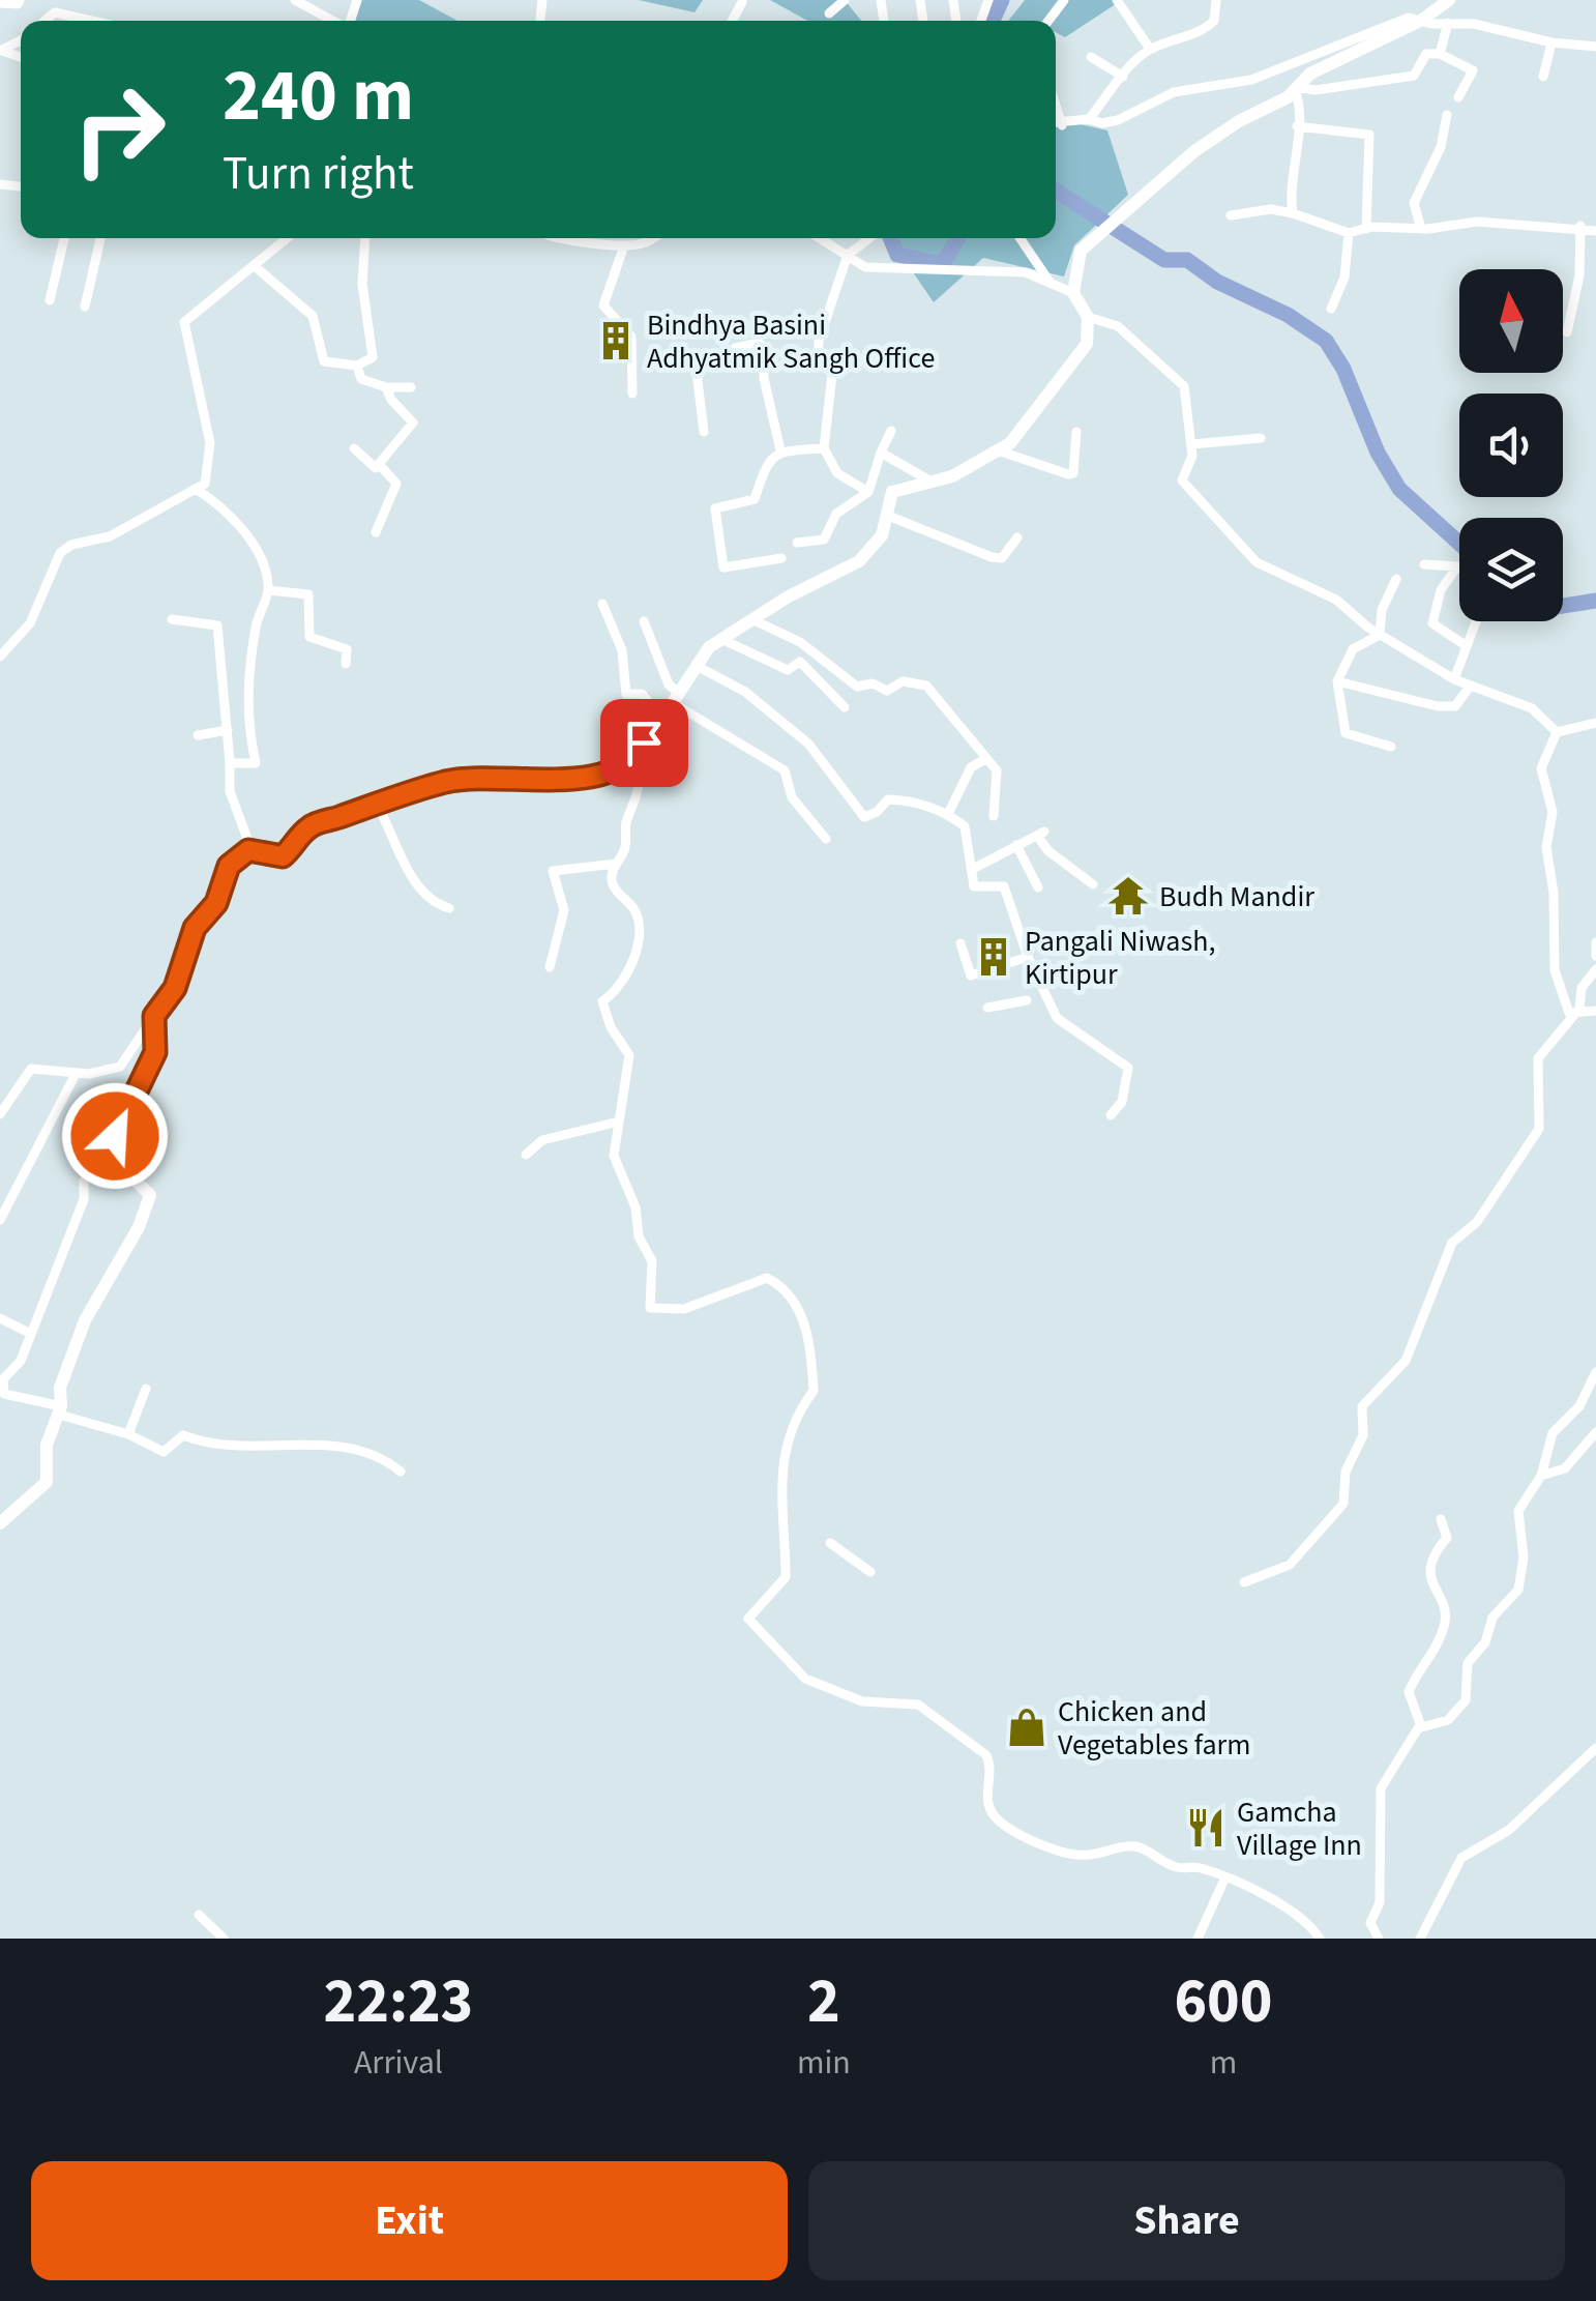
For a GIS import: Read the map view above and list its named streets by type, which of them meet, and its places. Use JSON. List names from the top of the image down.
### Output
{
  "places": {
    "building": ["Bindhya Basini Adhyatmik Sangh Office", "Pangali Niwash, Kirtipur"],
    "temple": ["Budh Mandir"],
    "shop": ["Chicken and Vegetables farm"],
    "restaurant": ["Gamcha Village Inn"]
  },
  "north": "top",
  "page": {
    "turn": ["240 m", "Turn right"],
    "eta": [
      "22:23",
      "Arrival",
      "2",
      "min",
      "600",
      "m"
    ],
    "buttons": ["Exit", "Share"]
  }
}
